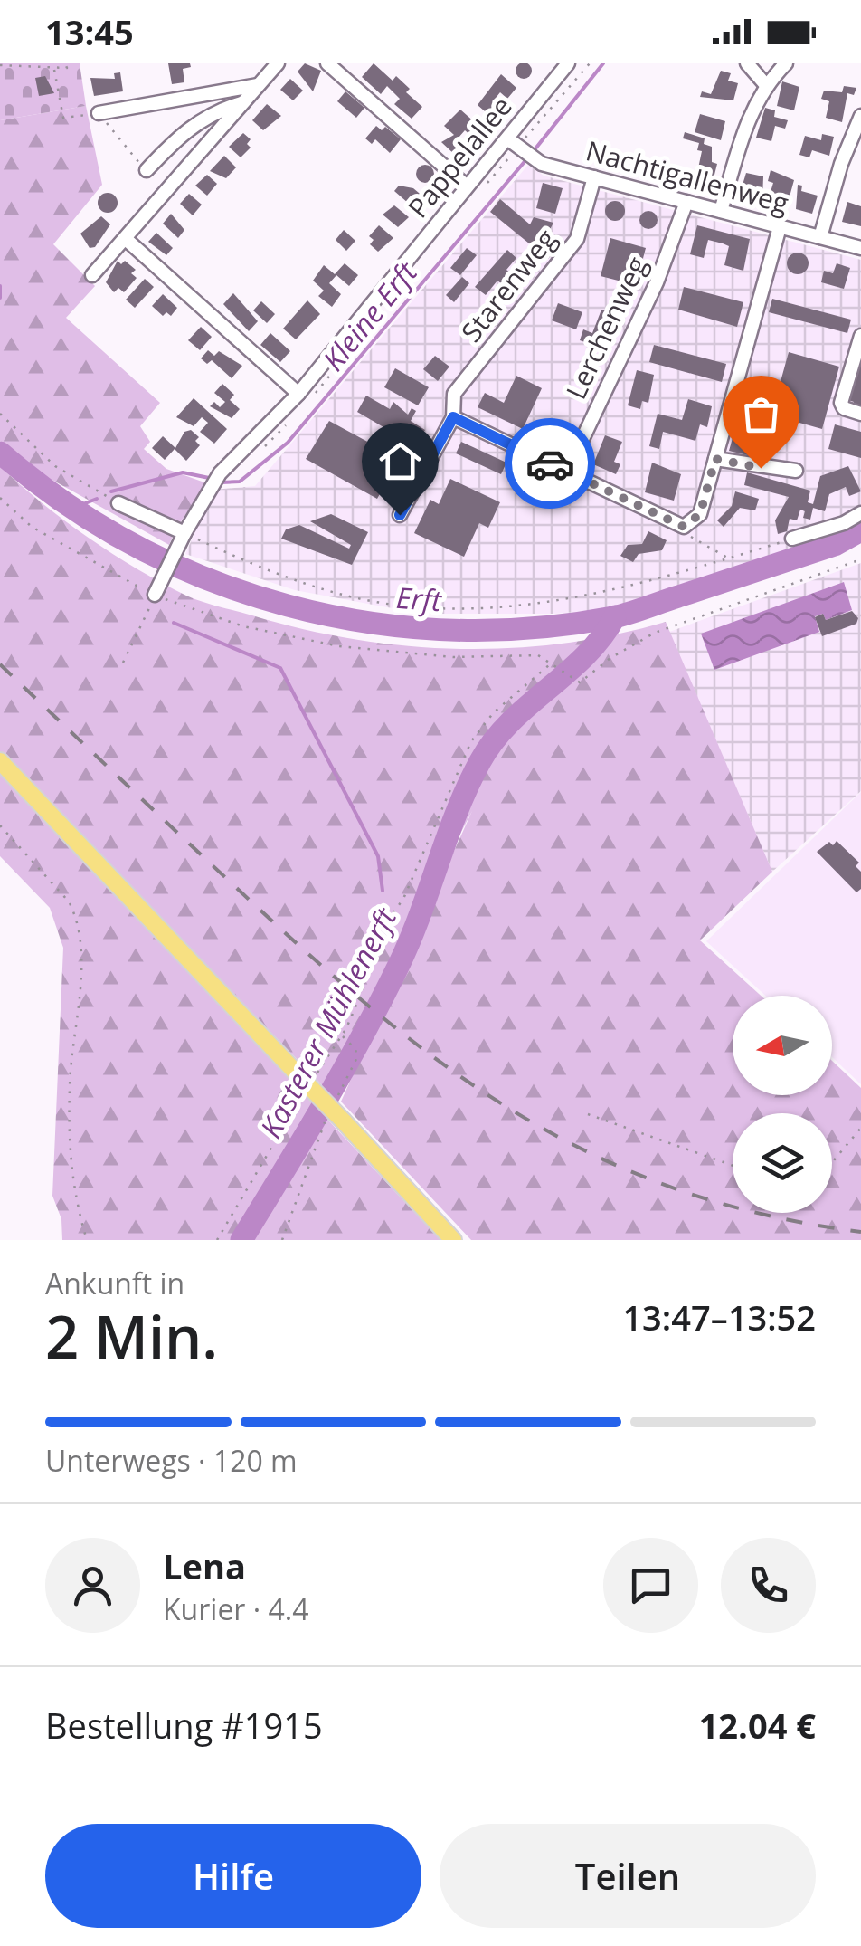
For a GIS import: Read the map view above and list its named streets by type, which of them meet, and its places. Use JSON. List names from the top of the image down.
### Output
{
  "streets": {
    "street": [
      "Pappelallee",
      "Nachtigallenweg",
      "Starenweg",
      "Lerchenweg"
    ]
  },
  "crossings": [
    ["Pappelallee", "Nachtigallenweg"],
    ["Nachtigallenweg", "Starenweg"],
    ["Nachtigallenweg", "Lerchenweg"]
  ],
  "water": ["Kleine Erft", "Erft", "Kasterer Mühlenerft"],
  "north": "left",
  "page": {
    "status": "13:45",
    "heading": ["2 Min.", "Ankunft in", "13:47–13:52"],
    "panel": [
      "Lena",
      "Kurier · 4.4",
      "Bestellung #1915",
      "12.04 €"
    ],
    "bar": "Unterwegs · 120 m",
    "buttons": ["Hilfe", "Teilen"]
  }
}
